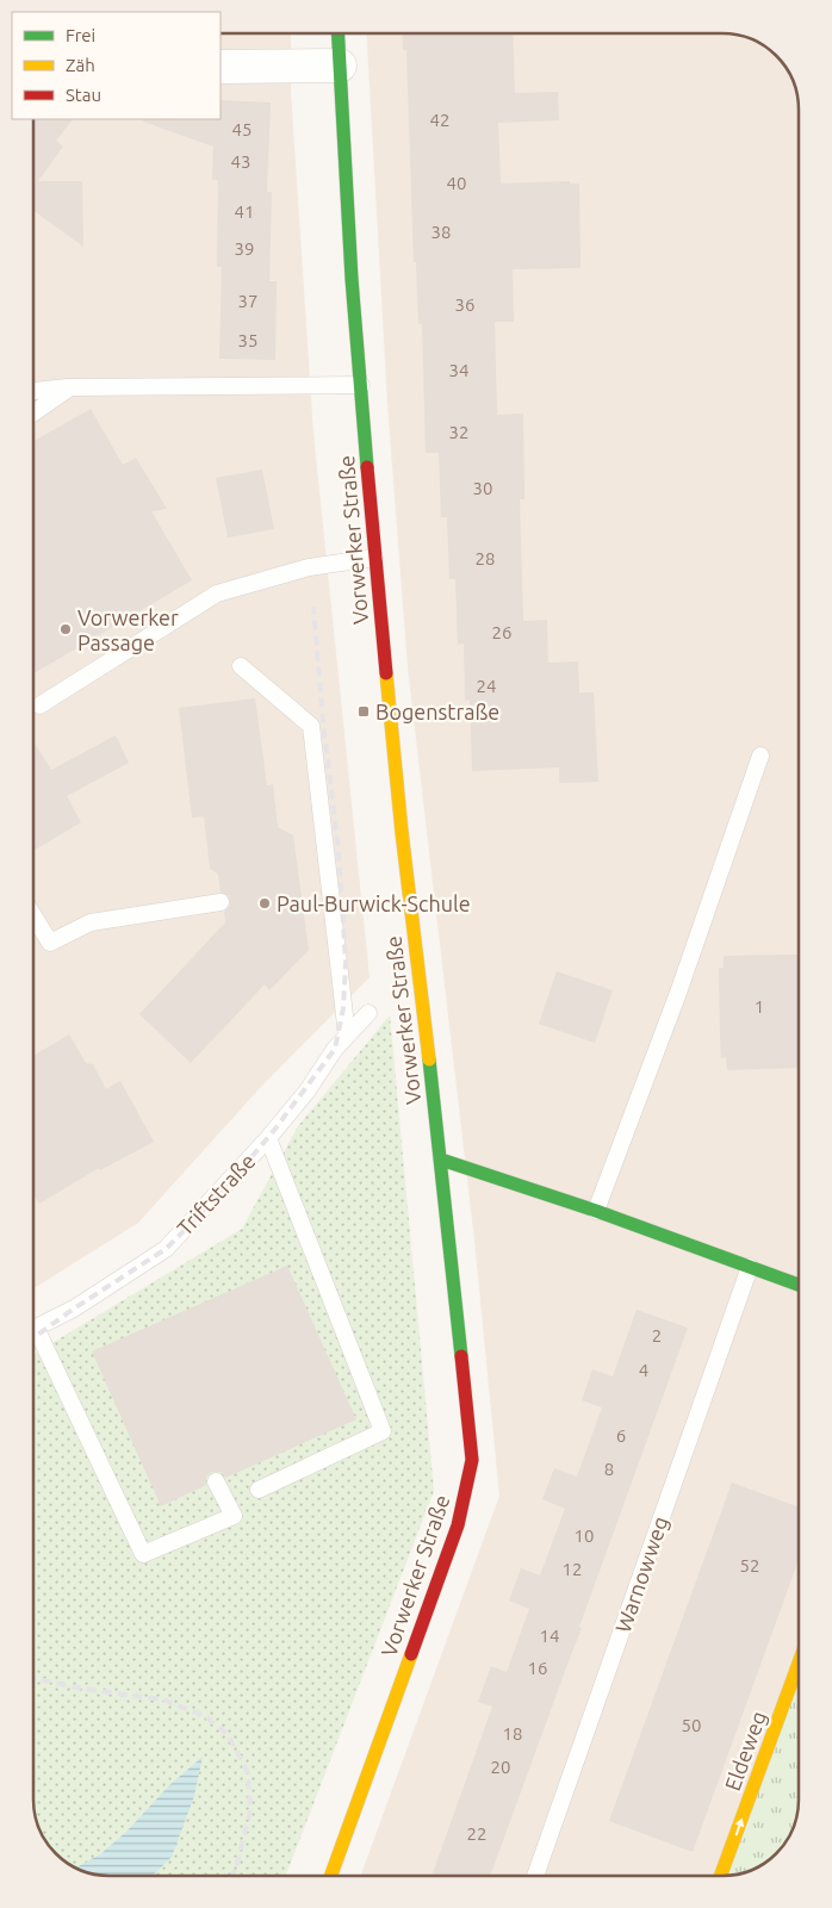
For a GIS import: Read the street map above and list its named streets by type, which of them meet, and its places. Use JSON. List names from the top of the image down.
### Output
{
  "streets": {
    "street": ["Vorwerker Straße", "Eldeweg"],
    "lane": ["Triftstraße", "Warnowweg"]
  },
  "one_way": ["Eldeweg"],
  "places": {
    "other": ["Vorwerker Passage", "Paul-Burwick-Schule"],
    "transit": ["Bogenstraße"]
  },
  "house_numbers": [
    "42",
    "45",
    "43",
    "40",
    "41",
    "38",
    "39",
    "37",
    "36",
    "35",
    "34",
    "32",
    "30",
    "28",
    "26",
    "24",
    "1",
    "2",
    "4",
    "6",
    "8",
    "10",
    "52",
    "12",
    "14",
    "16",
    "50",
    "18",
    "20",
    "22"
  ],
  "legend": ["Frei", "Zäh", "Stau"]
}
